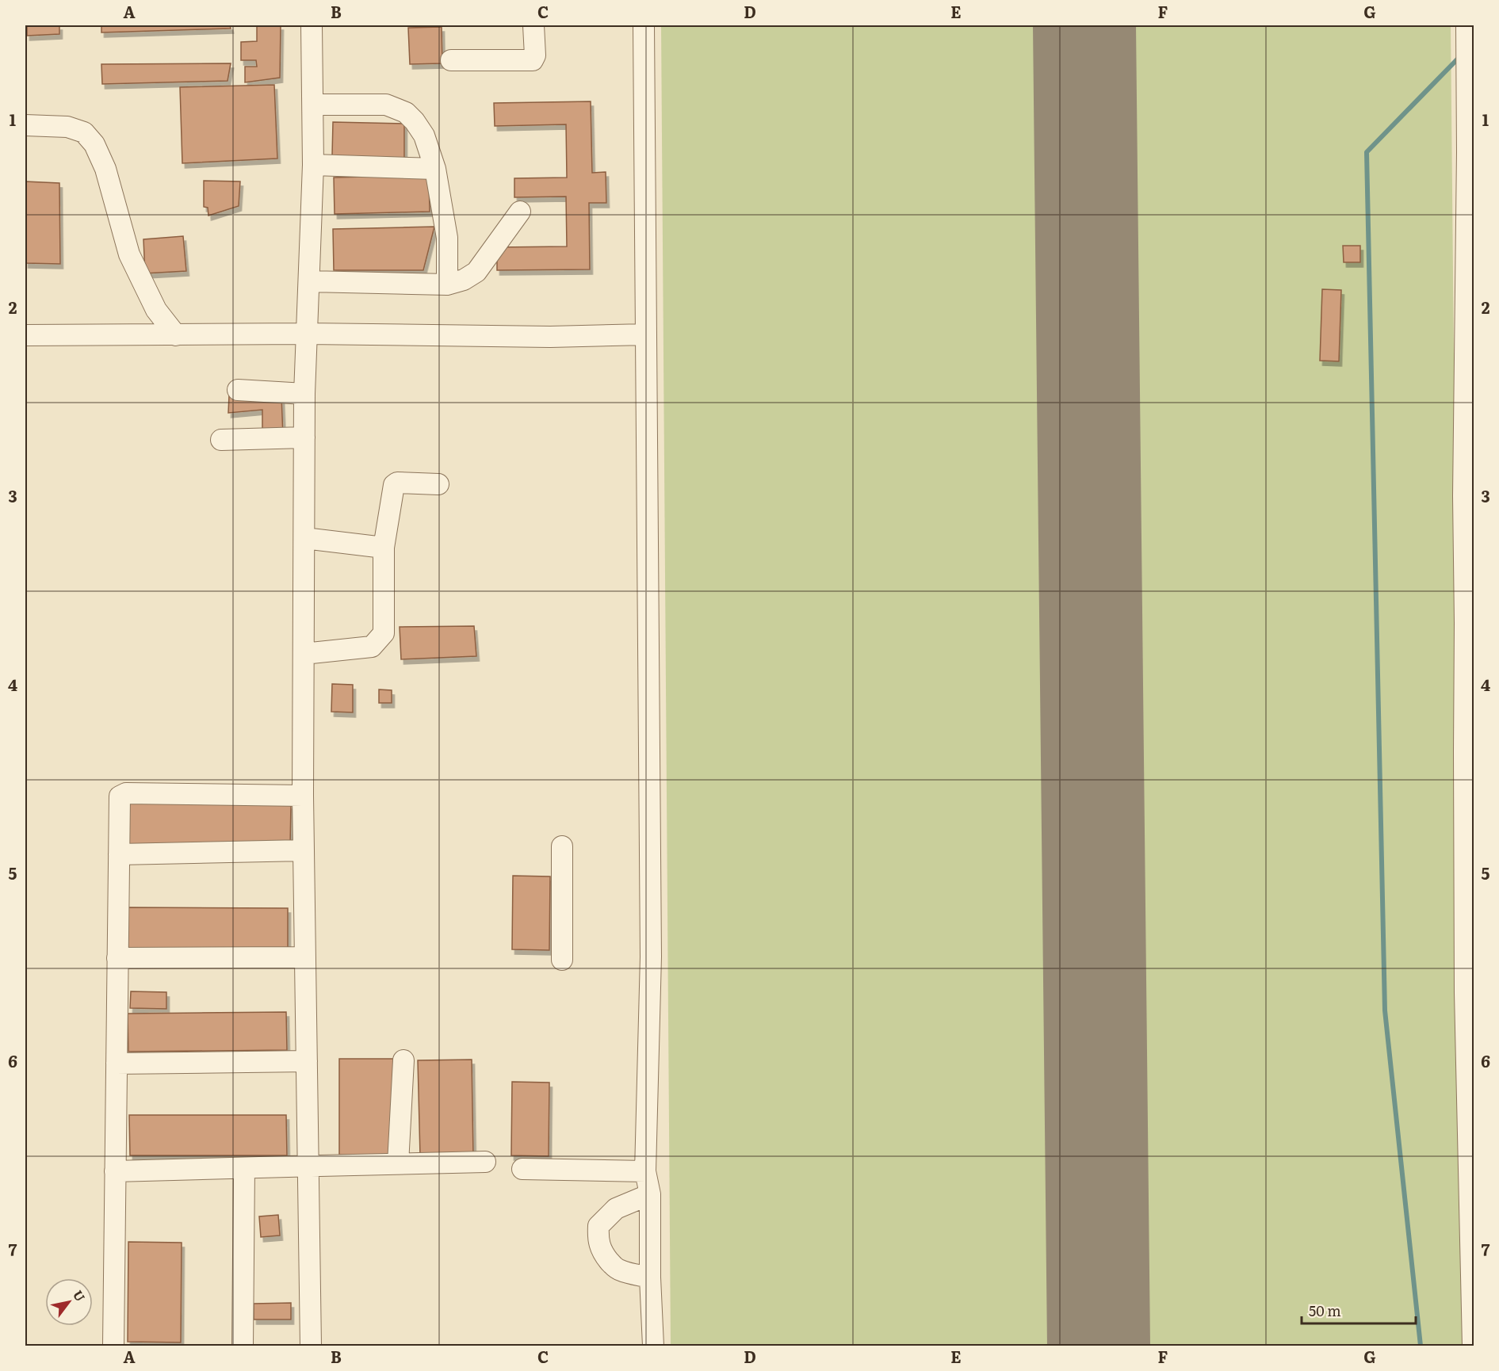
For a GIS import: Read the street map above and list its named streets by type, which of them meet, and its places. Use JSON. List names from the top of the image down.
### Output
{
  "scale_bar": "50 m",
  "north": "top right",
  "grid": {
    "columns": [
      "A",
      "B",
      "C",
      "D",
      "E",
      "F",
      "G"
    ],
    "rows": [
      "1",
      "2",
      "3",
      "4",
      "5",
      "6",
      "7"
    ]
  }
}
